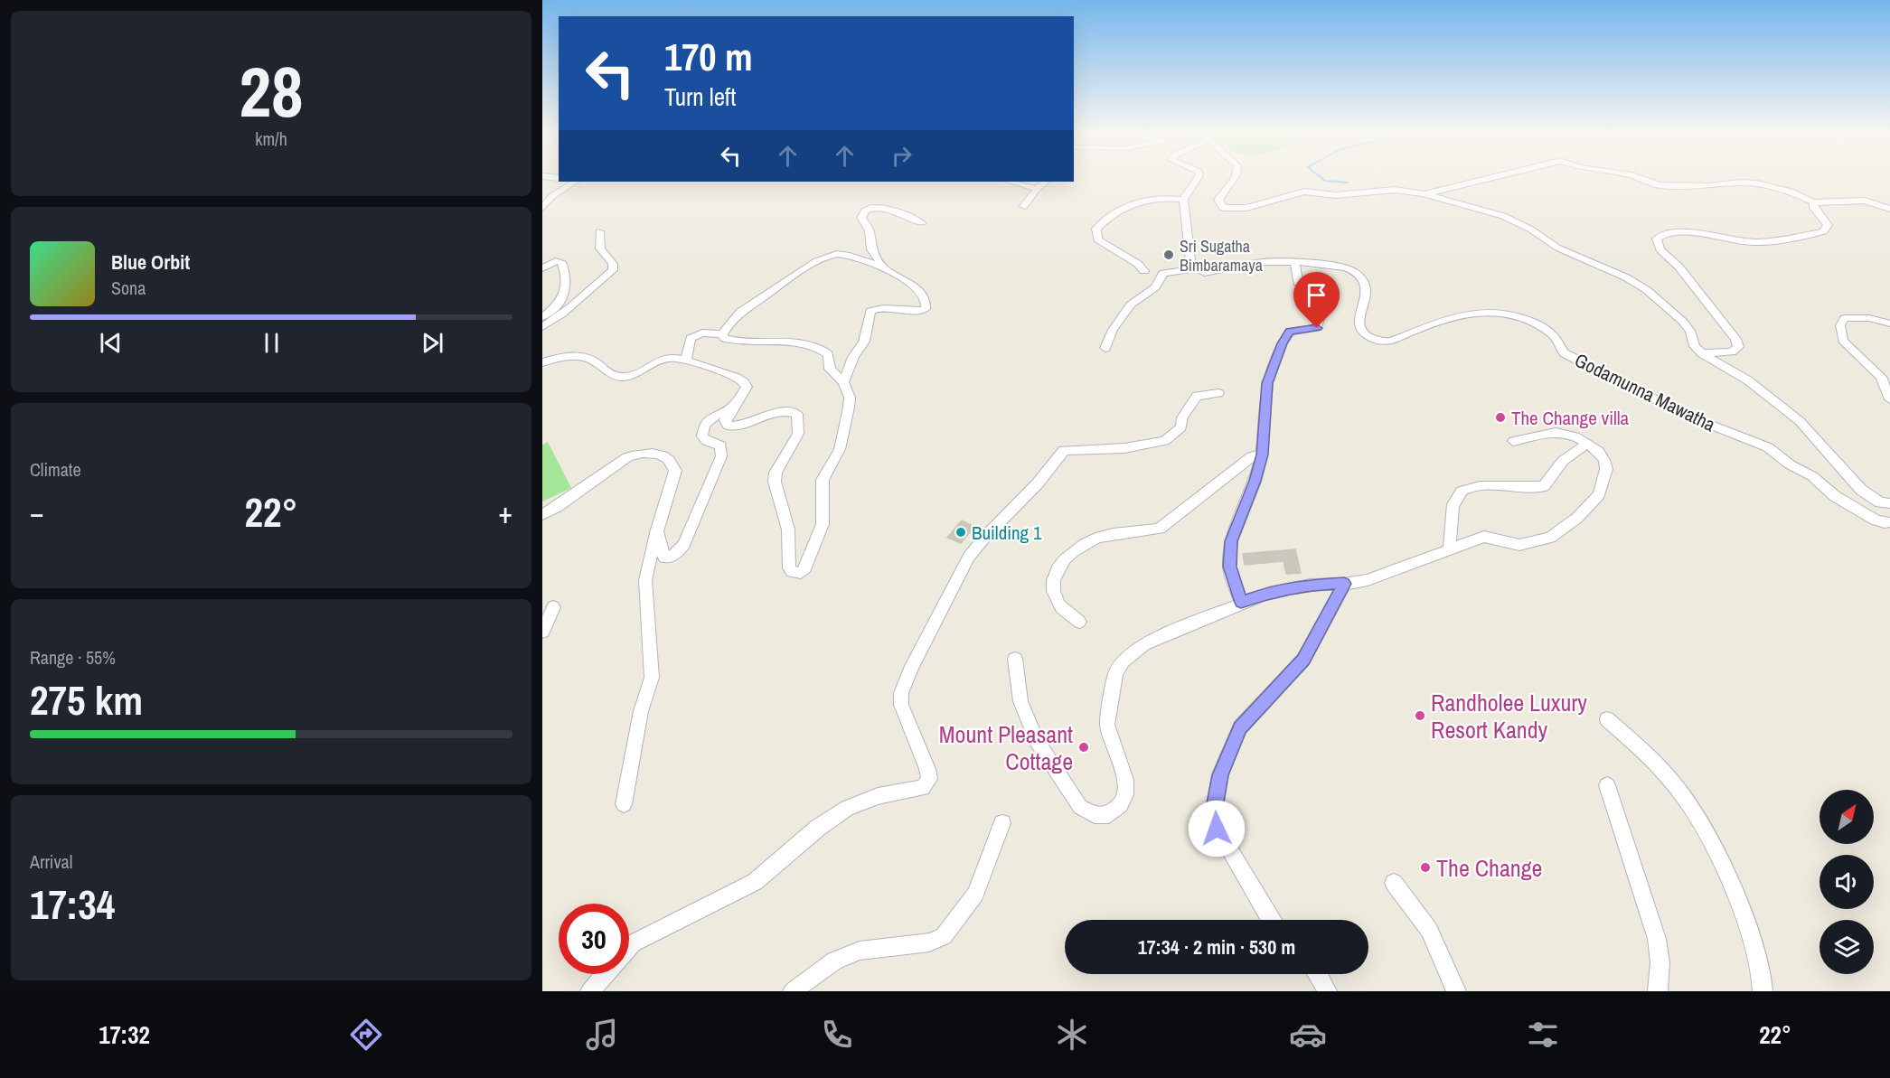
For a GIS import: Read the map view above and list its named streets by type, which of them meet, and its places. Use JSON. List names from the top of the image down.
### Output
{
  "streets": {
    "street": ["Godamunna Mawatha"]
  },
  "places": [
    "Sri Sugatha Bimbaramaya",
    "The Change villa",
    "Building 1",
    "Randholee Luxury Resort Kandy",
    "Mount Pleasant Cottage",
    "The Change"
  ],
  "north": "top right",
  "page": {
    "tile": [
      ["28", "km/h"],
      "Climate",
      ["Range · 55%", "275 km"],
      ["Arrival", "17:34"]
    ],
    "turn": ["170 m", "Turn left"],
    "song": ["Blue Orbit", "Sona"],
    "heat": ["−", "22°", "+"],
    "limit": "30",
    "trip": "17:34 · 2 min · 530 m",
    "tabs": ["17:32", "22°"]
  }
}
